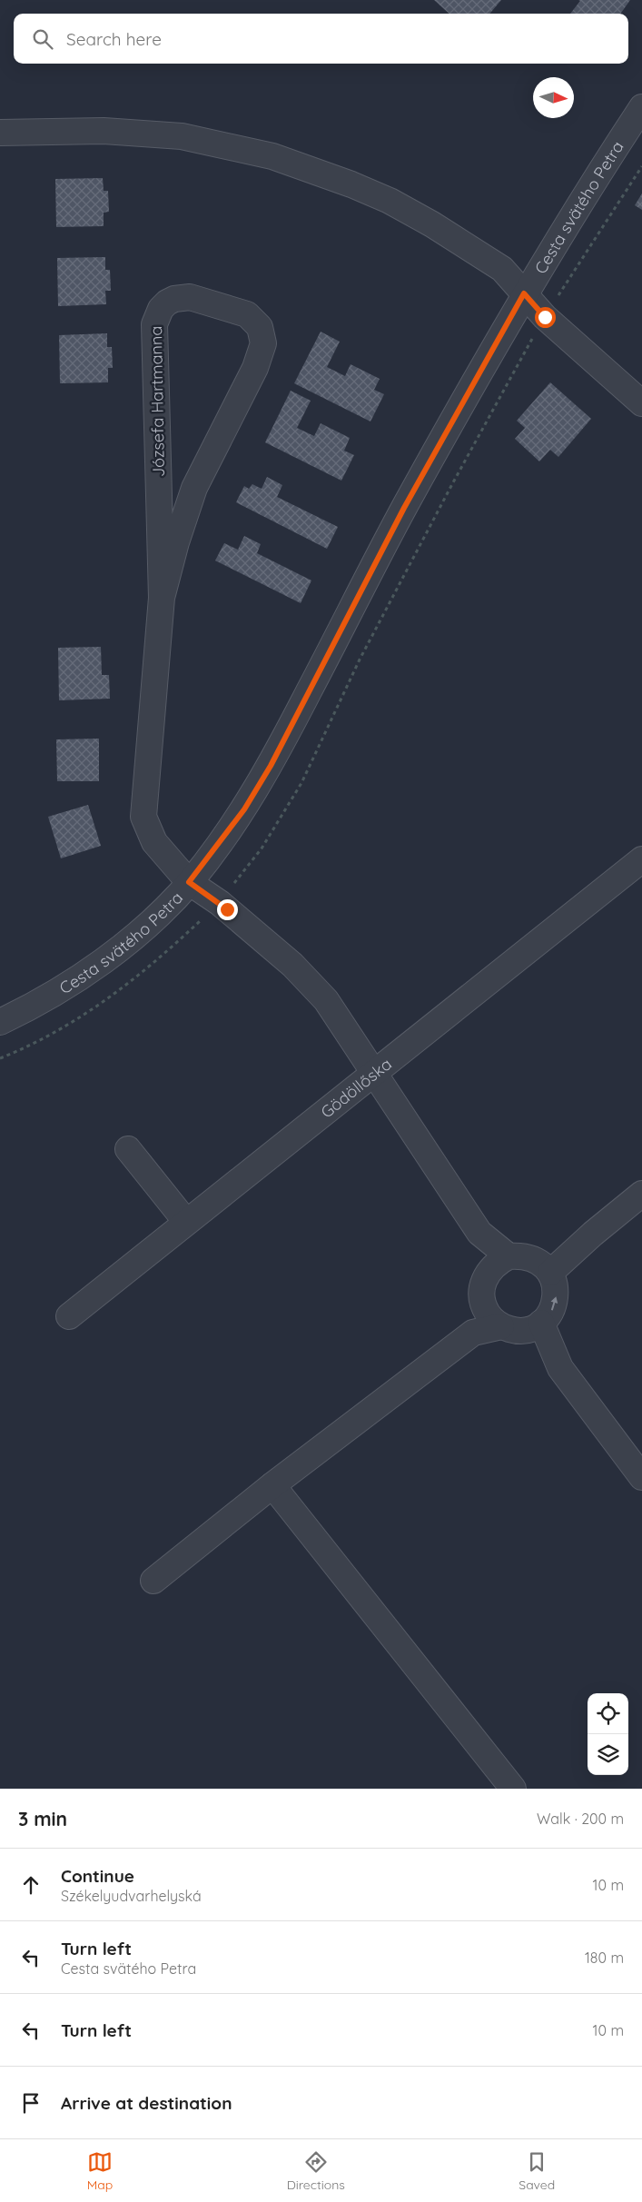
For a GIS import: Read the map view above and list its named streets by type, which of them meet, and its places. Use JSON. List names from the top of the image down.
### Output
{
  "streets": {
    "street": ["Cesta svätého Petra", "Józsefa Hartmanna", "Gödöllőska"]
  },
  "crossings": [
    ["Cesta svätého Petra", "Józsefa Hartmanna"],
    ["Józsefa Hartmanna", "Gödöllőska"]
  ],
  "north": "right",
  "page": {
    "search": "Search here",
    "heading": ["3 min", "Walk · 200 m"],
    "list": [
      ["Continue", "Székelyudvarhelyská", "10 m"],
      ["Turn left", "Cesta svätého Petra", "180 m"],
      ["Turn left", "10 m"],
      "Arrive at destination"
    ],
    "nav": ["Map", "Directions", "Saved"]
  }
}
